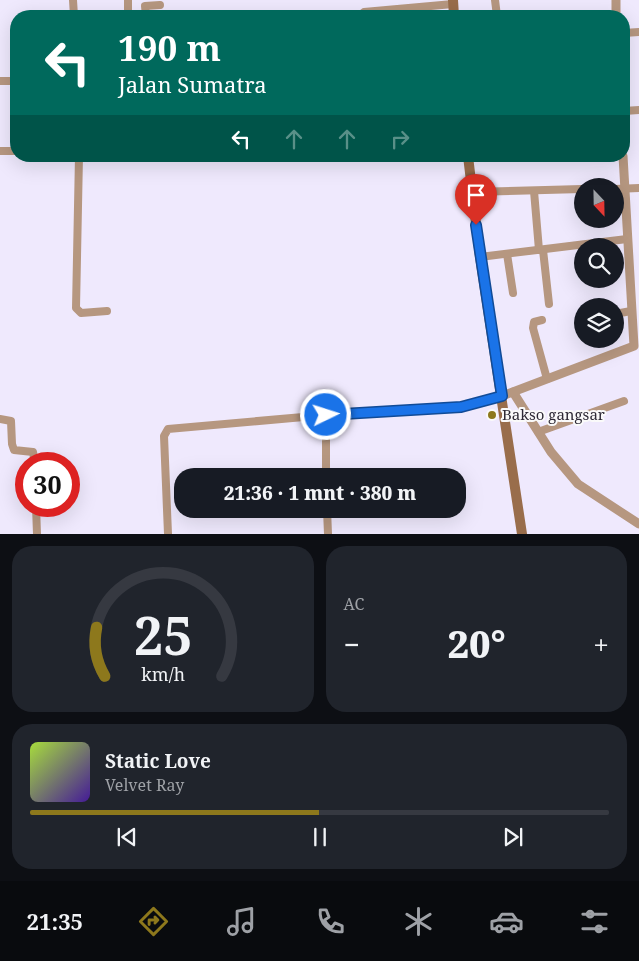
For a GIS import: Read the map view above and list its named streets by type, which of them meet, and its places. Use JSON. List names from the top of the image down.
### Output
{
  "places": ["Bakso gangsar"],
  "north": "bottom",
  "page": {
    "turn": ["190 m", "Jalan Sumatra"],
    "limit": "30",
    "trip": "21:36 · 1 mnt · 380 m",
    "tile": "AC",
    "heat": ["−", "20°", "+"],
    "song": ["Static Love", "Velvet Ray"],
    "tabs": "21:35",
    "gauge": ["25", "km/h"]
  }
}
